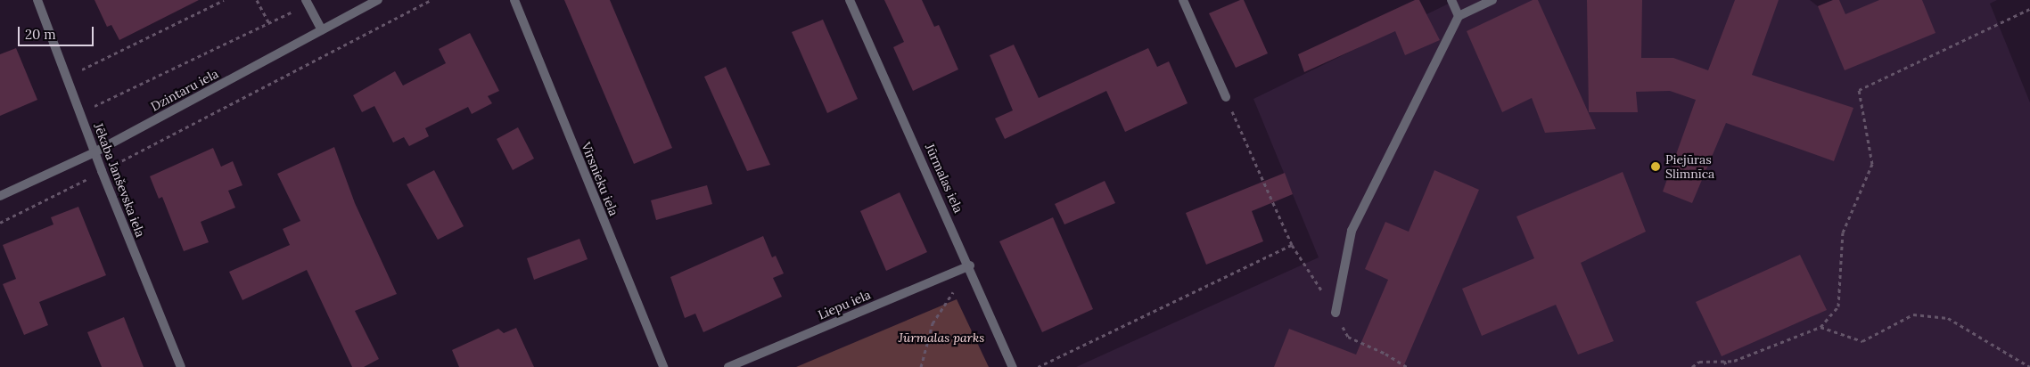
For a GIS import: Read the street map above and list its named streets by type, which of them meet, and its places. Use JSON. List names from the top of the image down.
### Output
{
  "streets": {
    "street": [
      "Dzintaru iela",
      "Jūrmalas iela",
      "Virsnieku iela",
      "Jēkaba Janševska iela",
      "Liepu iela"
    ]
  },
  "crossings": [
    ["Dzintaru iela", "Jēkaba Janševska iela"],
    ["Jūrmalas iela", "Liepu iela"]
  ],
  "parks": ["Jūrmalas parks"],
  "places": ["Piejūras Slimnīca"],
  "scale_bar": "20 m"
}
